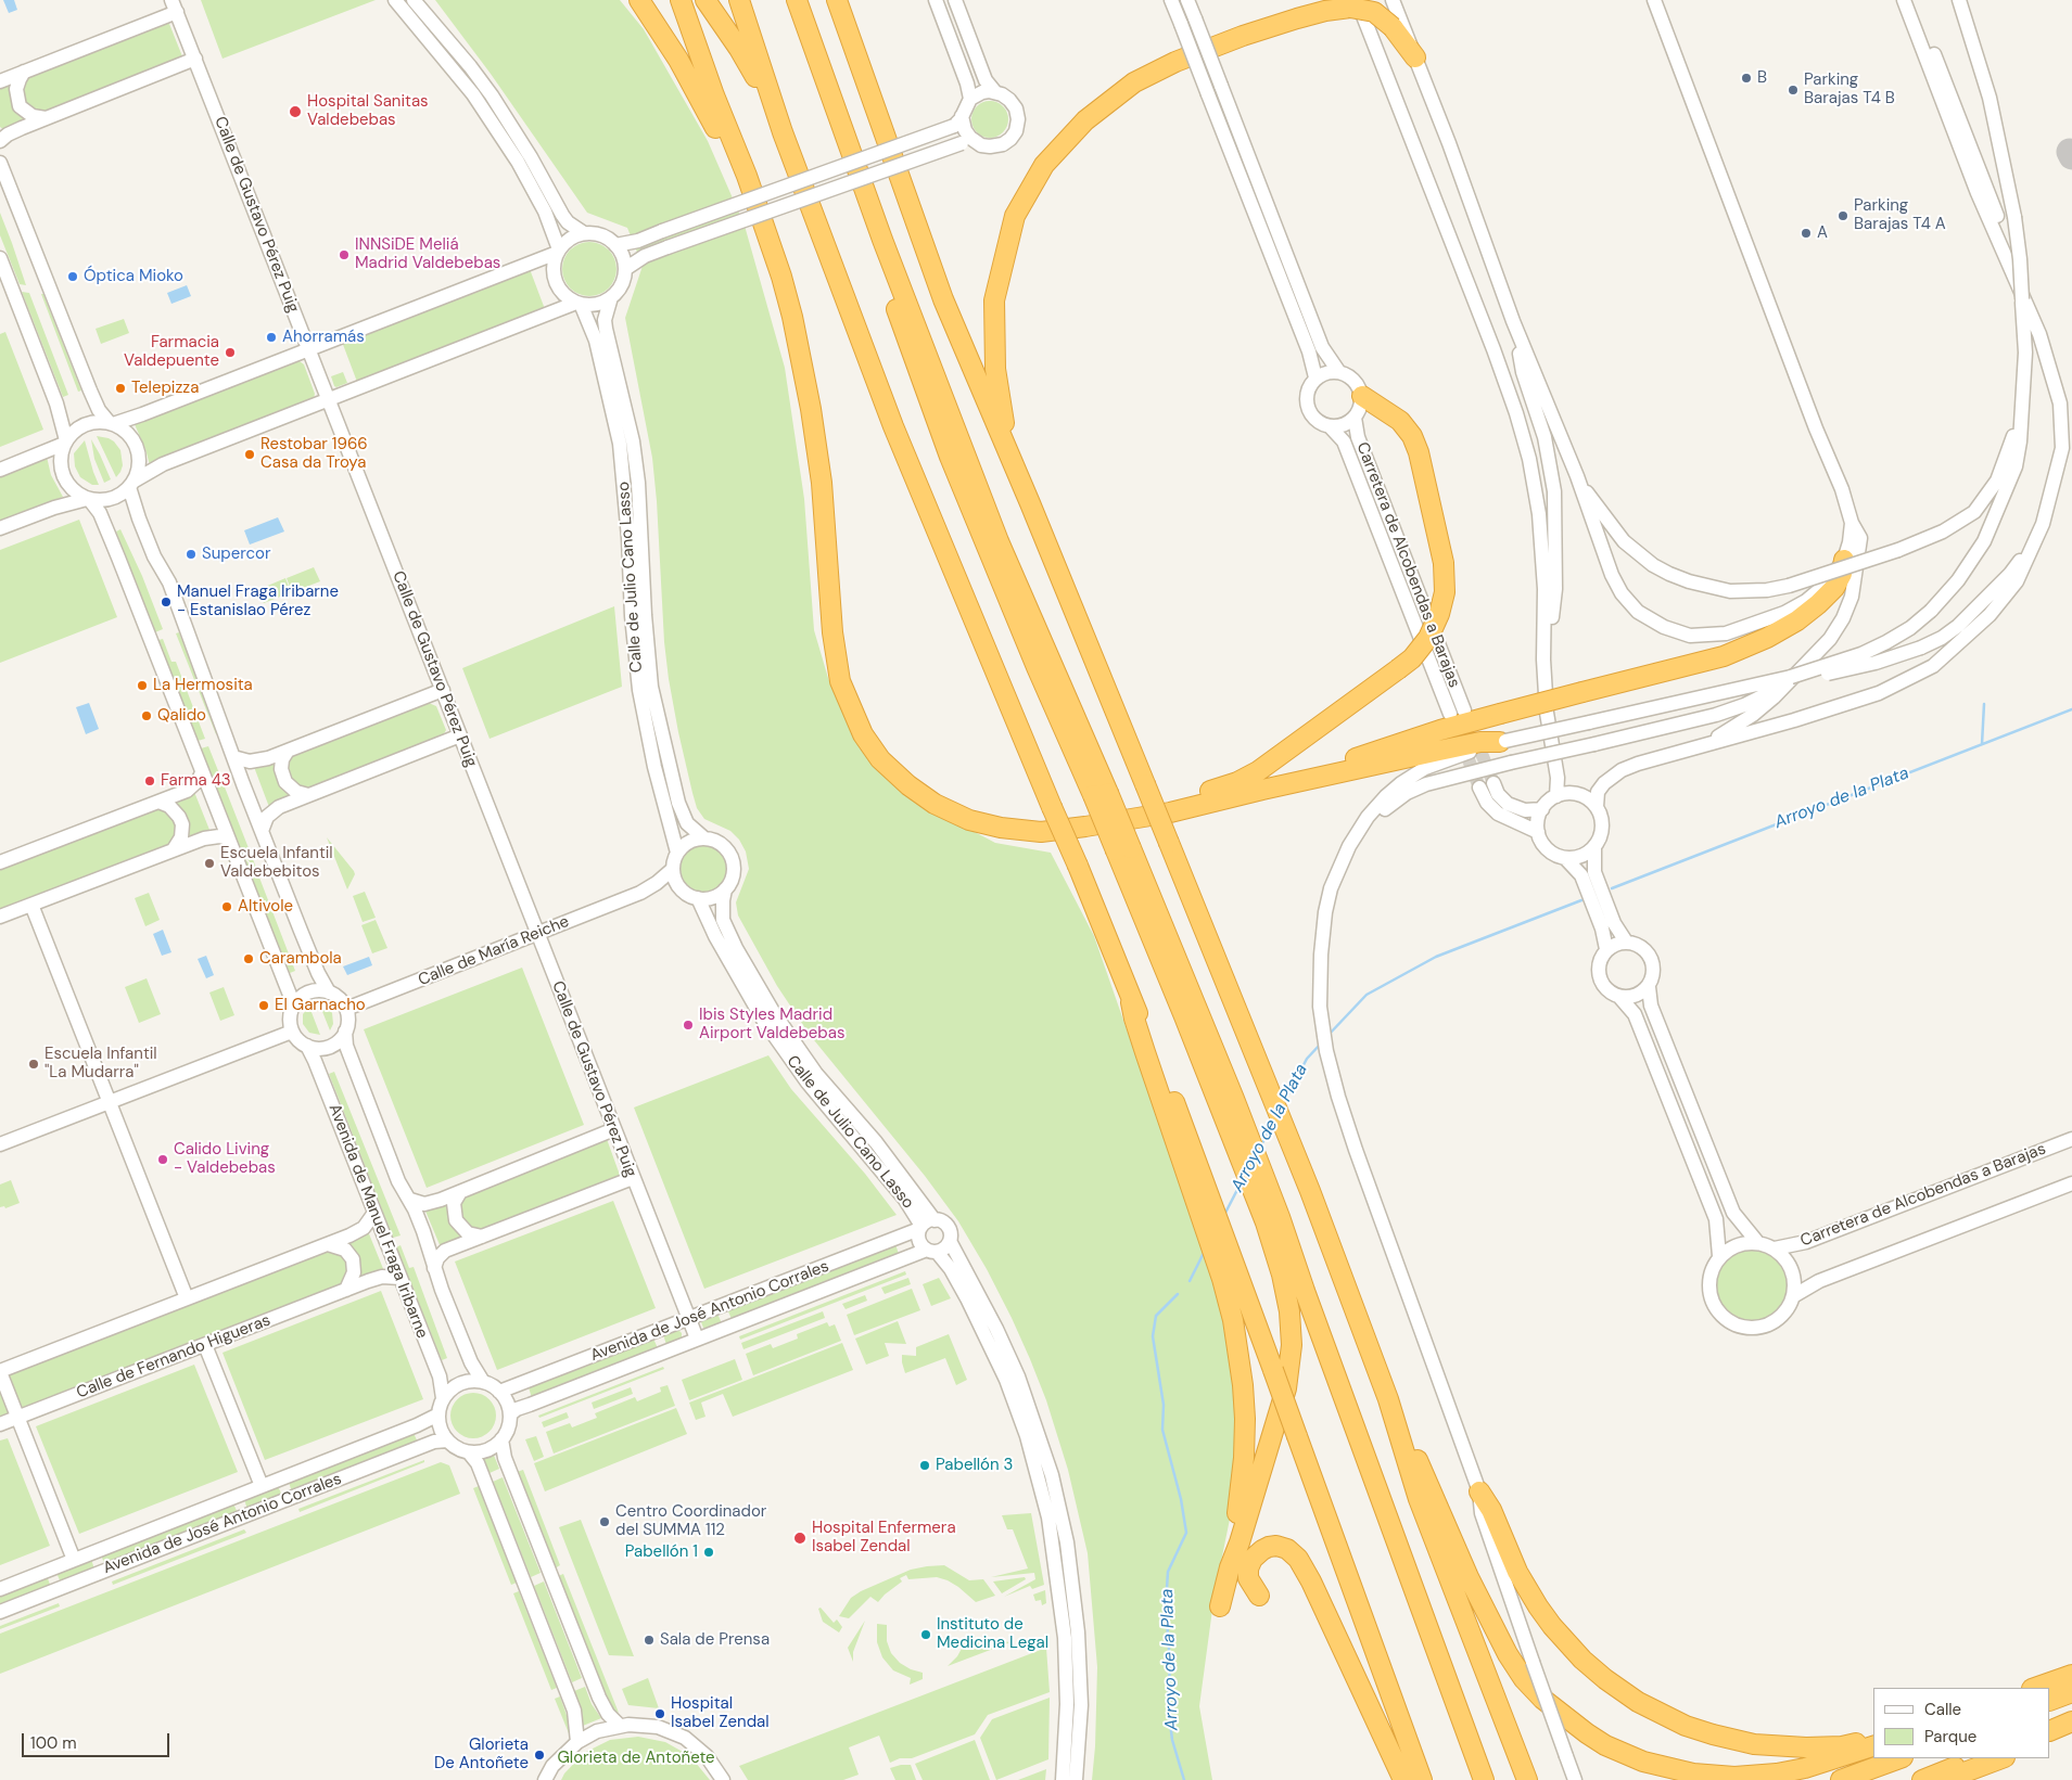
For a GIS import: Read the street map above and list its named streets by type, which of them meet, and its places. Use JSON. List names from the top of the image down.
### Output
{
  "streets": {
    "street": [
      "Calle de Gustavo Pérez Puig",
      "Carretera de Alcobendas a Barajas",
      "Calle de Julio Cano Lasso",
      "Calle de María Reiche",
      "Avenida de Manuel Fraga Iribarne",
      "Avenida de José Antonio Corrales",
      "Calle de Fernando Higueras"
    ]
  },
  "crossings": [
    ["Calle de Gustavo Pérez Puig", "Calle de María Reiche"],
    ["Calle de Gustavo Pérez Puig", "Avenida de José Antonio Corrales"],
    ["Calle de Julio Cano Lasso", "Calle de María Reiche"],
    ["Calle de Julio Cano Lasso", "Avenida de José Antonio Corrales"],
    ["Calle de María Reiche", "Avenida de Manuel Fraga Iribarne"],
    ["Avenida de Manuel Fraga Iribarne", "Avenida de José Antonio Corrales"],
    ["Avenida de Manuel Fraga Iribarne", "Calle de Fernando Higueras"]
  ],
  "water": ["Arroyo de la Plata"],
  "parks": ["Glorieta de Antoñete"],
  "places": [
    "B",
    "Parking Barajas T4 B",
    "Hospital Sanitas Valdebebas",
    "Parking Barajas T4 A",
    "A",
    "INNSiDE Meliá Madrid Valdebebas",
    "Óptica Mioko",
    "Ahorramás",
    "Farmacia Valdepuente",
    "Telepizza",
    "Restobar 1966 Casa da Troya",
    "Supercor",
    "Manuel Fraga Iribarne - Estanislao Pérez",
    "La Hermosita",
    "Qalido",
    "Farma 43",
    "Escuela Infantil Valdebebitos",
    "Altivole",
    "Carambola",
    "El Garnacho",
    "Ibis Styles Madrid Airport Valdebebas",
    "Escuela Infantil \"La Mudarra\"",
    "Calido Living - Valdebebas",
    "Pabellón 3",
    "Centro Coordinador del SUMMA 112",
    "Hospital Enfermera Isabel Zendal",
    "Pabellón 1",
    "Instituto de Medicina Legal",
    "Sala de Prensa",
    "Hospital Isabel Zendal",
    "Glorieta De Antoñete"
  ],
  "legend": ["Calle", "Parque"],
  "scale_bar": "100 m"
}
